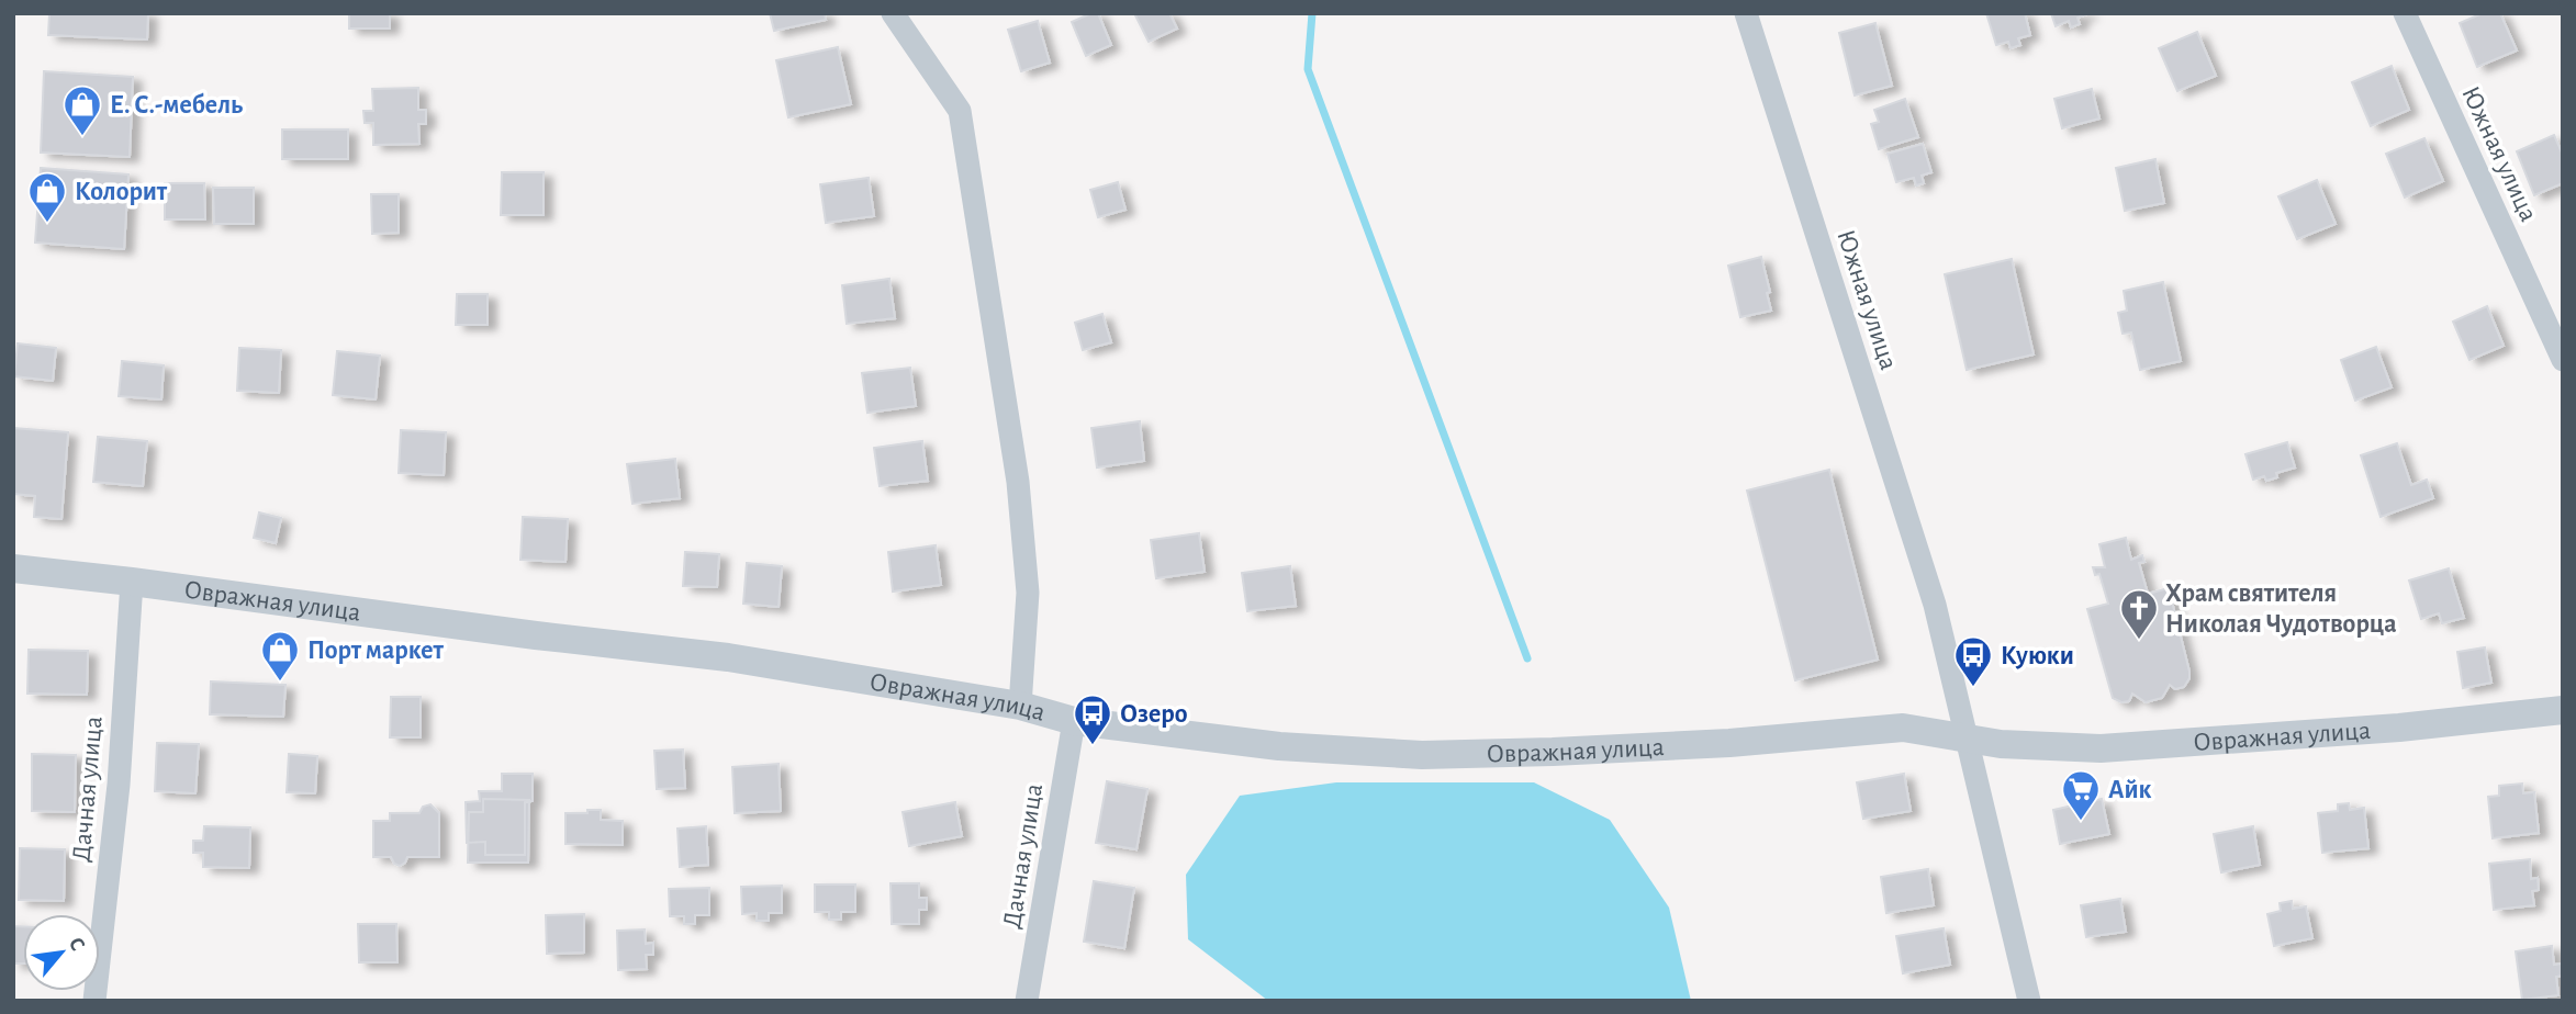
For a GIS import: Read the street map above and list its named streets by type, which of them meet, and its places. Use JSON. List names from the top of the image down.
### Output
{
  "streets": {
    "street": ["Южная улица", "Овражная улица", "Дачная улица"]
  },
  "crossings": [
    ["Южная улица", "Овражная улица"],
    ["Овражная улица", "Дачная улица"]
  ],
  "places": {
    "shop": ["Е. С.-мебель", "Колорит", "Порт маркет"],
    "church": ["Храм святителя Николая Чудотворца"],
    "bus stop": ["Куюки", "Озеро"],
    "supermarket": ["Айк"]
  },
  "north": "top right"
}
